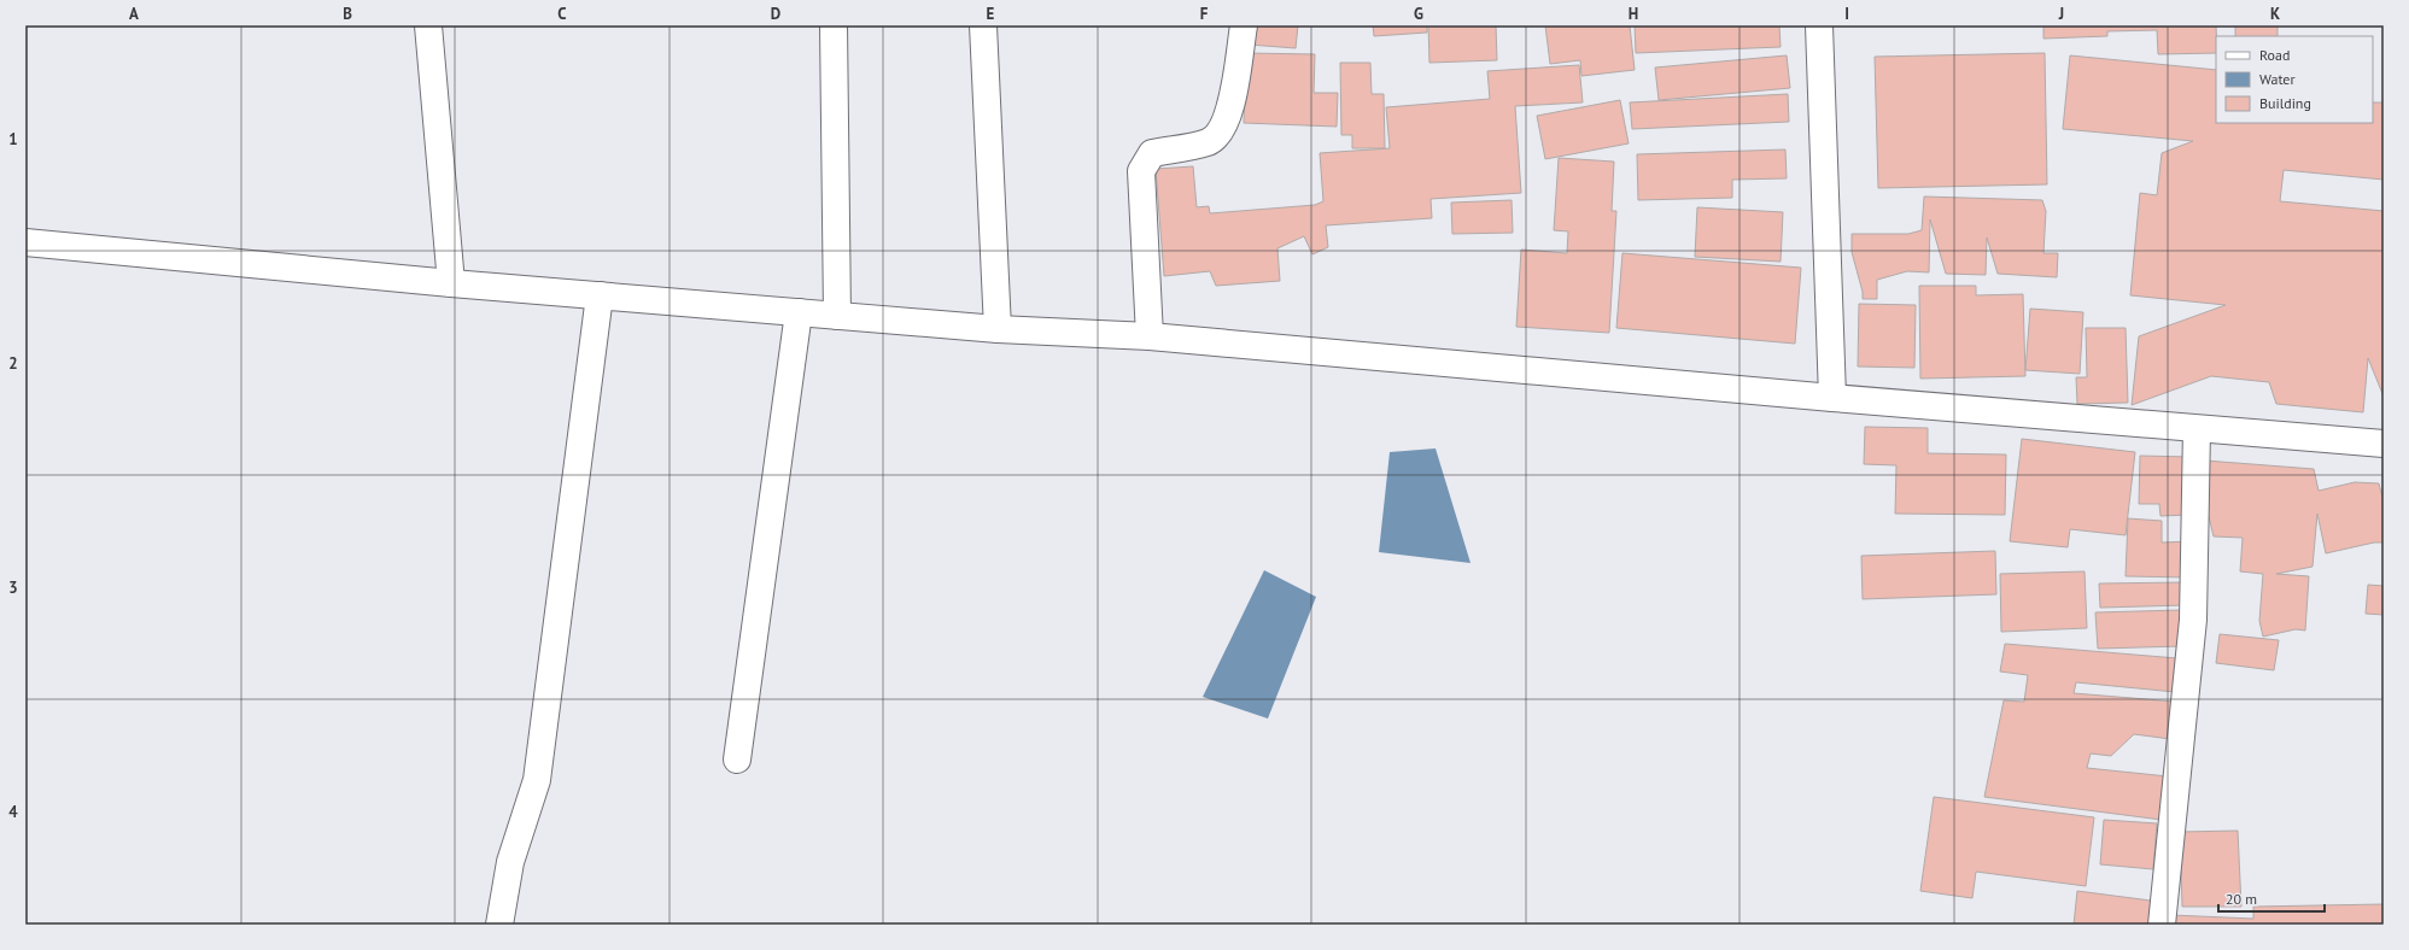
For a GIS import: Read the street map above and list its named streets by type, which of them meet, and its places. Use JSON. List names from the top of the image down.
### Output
{
  "legend": ["Road", "Water", "Building"],
  "scale_bar": "20 m",
  "grid": {
    "columns": [
      "A",
      "B",
      "C",
      "D",
      "E",
      "F",
      "G",
      "H",
      "I",
      "J",
      "K"
    ],
    "rows": [
      "1",
      "2",
      "3",
      "4"
    ]
  }
}
